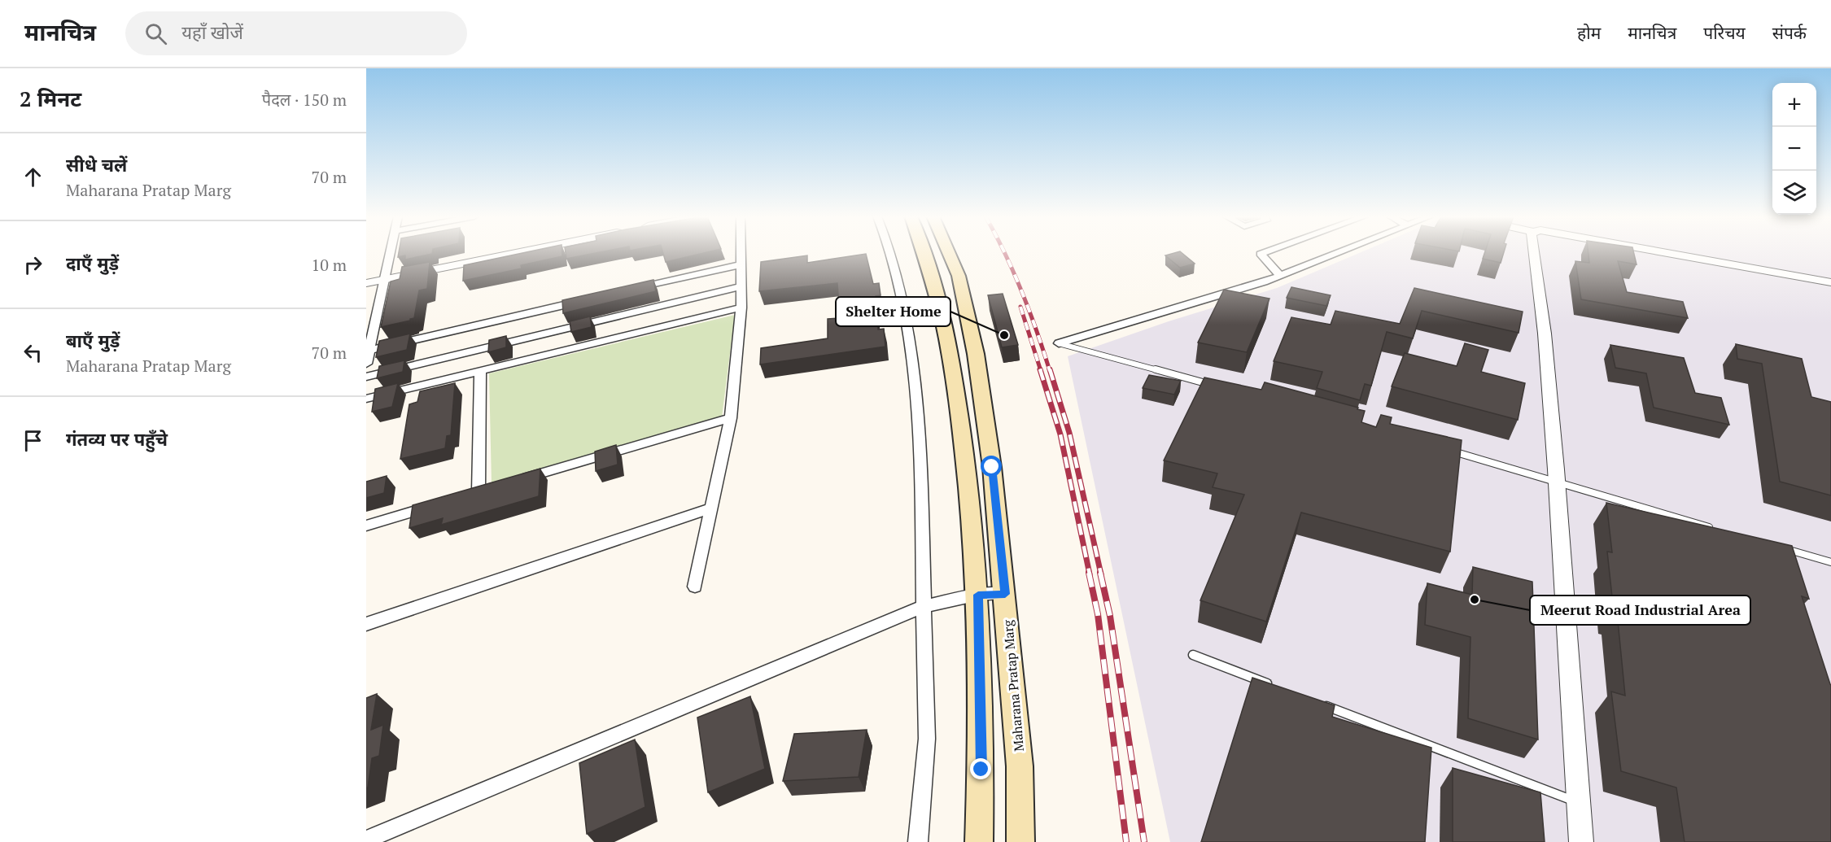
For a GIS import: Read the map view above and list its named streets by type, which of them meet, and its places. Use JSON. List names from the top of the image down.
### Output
{
  "streets": {
    "main road": ["Maharana Pratap Marg"]
  },
  "places": ["Shelter Home", "Meerut Road Industrial Area"],
  "page": {
    "header": "मानचित्र",
    "search": "यहाँ खोजें",
    "nav": [
      "होम",
      "मानचित्र",
      "परिचय",
      "संपर्क"
    ],
    "heading": ["2 मिनट", "पैदल · 150 m"],
    "map_buttons": ["+", "−"],
    "list": [
      ["सीधे चलें", "Maharana Pratap Marg", "70 m"],
      ["दाएँ मुड़ें", "10 m"],
      ["बाएँ मुड़ें", "Maharana Pratap Marg", "70 m"],
      "गंतव्य पर पहुँचे"
    ]
  }
}
